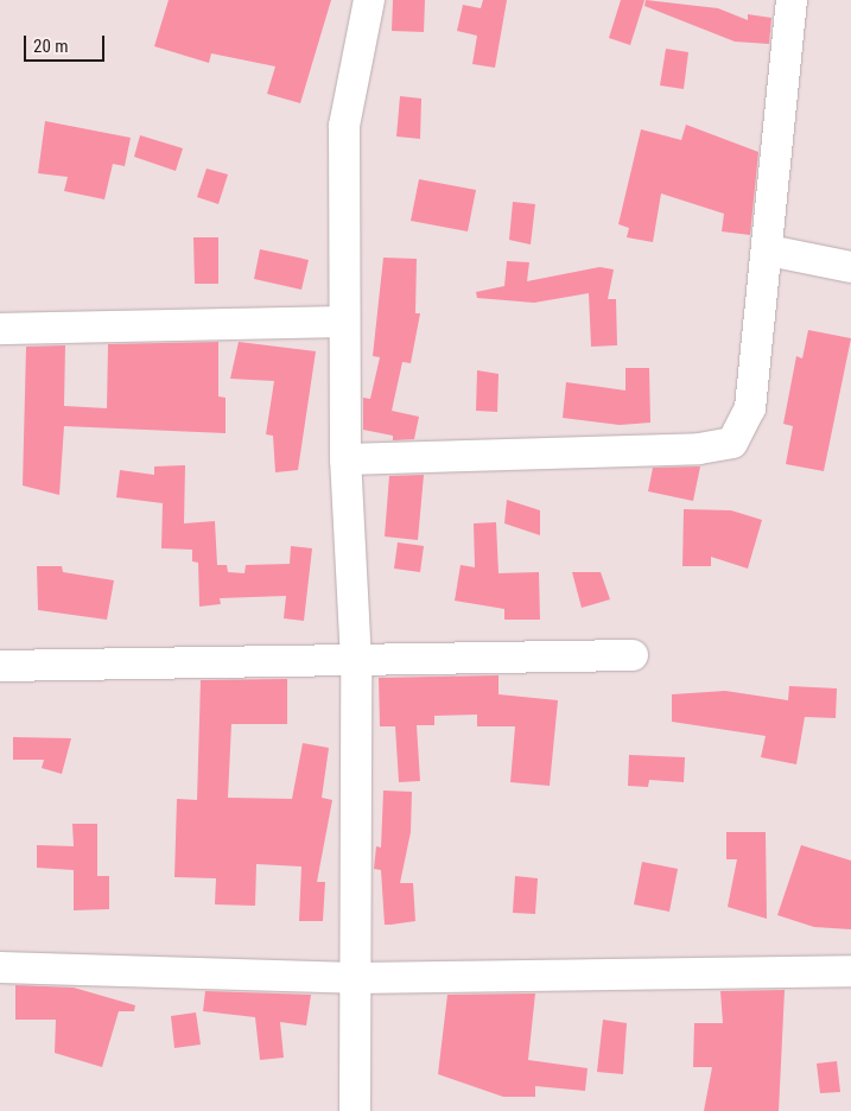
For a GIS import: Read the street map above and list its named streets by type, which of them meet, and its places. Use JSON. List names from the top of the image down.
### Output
{
  "scale_bar": "20 m"
}
